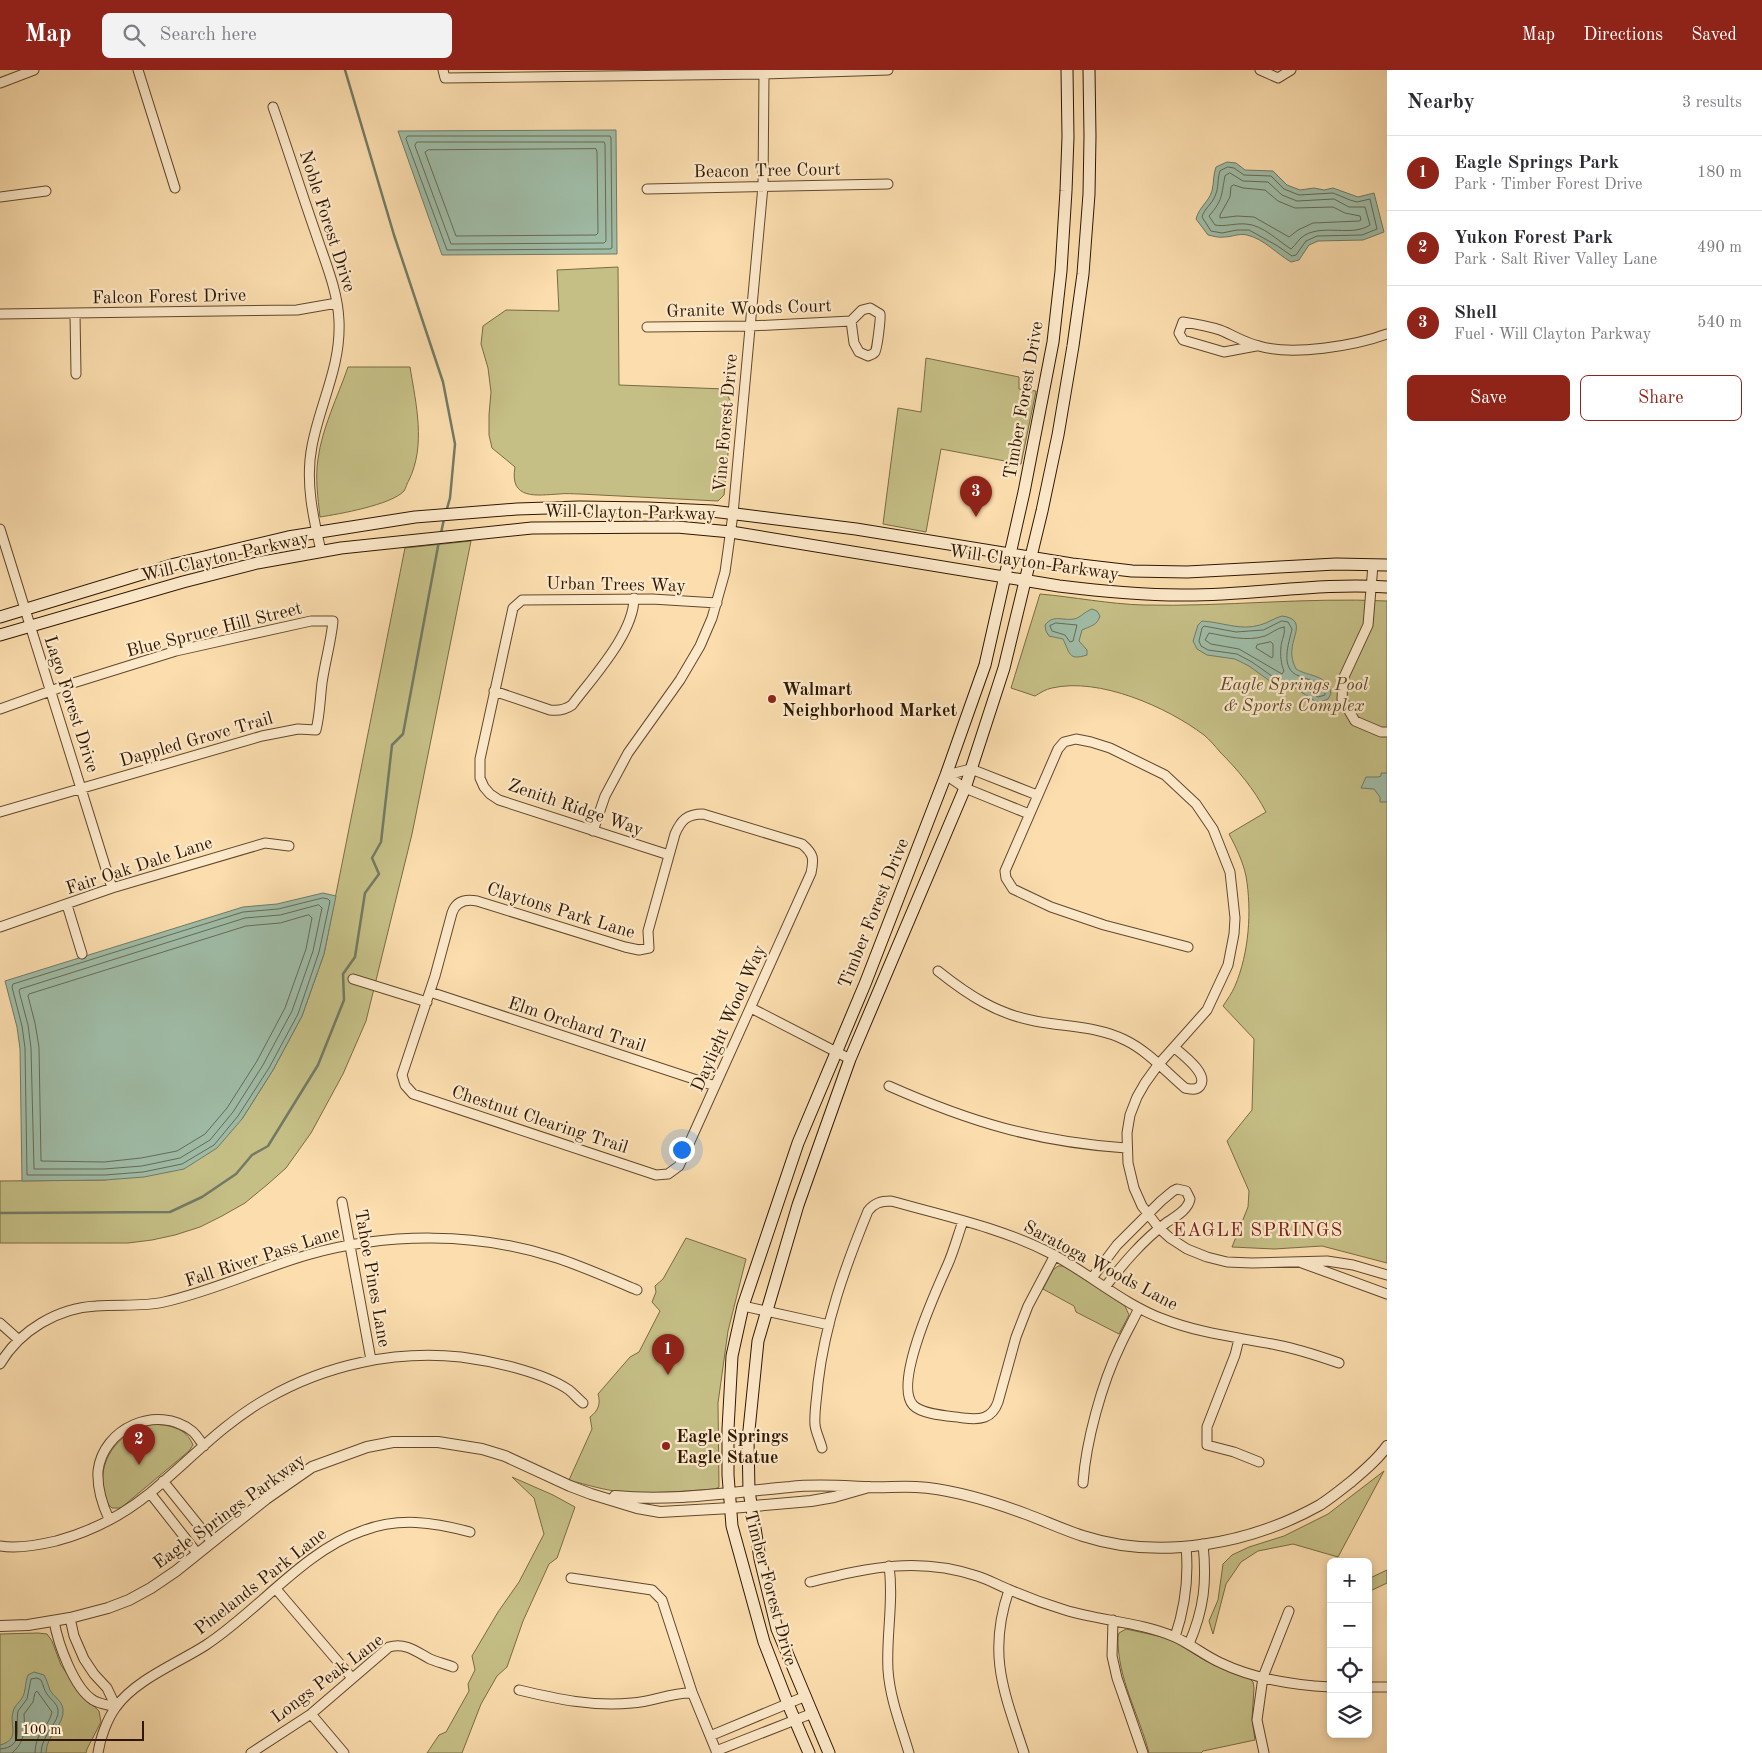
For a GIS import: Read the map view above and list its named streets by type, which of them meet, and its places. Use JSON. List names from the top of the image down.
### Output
{
  "streets": {
    "main road": ["Timber Forest Drive", "Will Clayton Parkway"],
    "street": [
      "Beacon Tree Court",
      "Noble Forest Drive",
      "Falcon Forest Drive",
      "Granite Woods Court",
      "Vine Forest Drive",
      "Urban Trees Way",
      "Blue Spruce Hill Street",
      "Lago Forest Drive",
      "Dappled Grove Trail",
      "Zenith Ridge Way",
      "Fair Oak Dale Lane",
      "Claytons Park Lane",
      "Daylight Wood Way",
      "Elm Orchard Trail",
      "Chestnut Clearing Trail",
      "Fall River Pass Lane",
      "Saratoga Woods Lane",
      "Tahoe Pines Lane",
      "Eagle Springs Parkway",
      "Pinelands Park Lane",
      "Longs Peak Lane"
    ]
  },
  "crossings": [
    ["Beacon Tree Court", "Vine Forest Drive"],
    ["Noble Forest Drive", "Falcon Forest Drive"],
    ["Noble Forest Drive", "Will Clayton Parkway"],
    ["Granite Woods Court", "Vine Forest Drive"],
    ["Timber Forest Drive", "Will Clayton Parkway"],
    ["Timber Forest Drive", "Eagle Springs Parkway"],
    ["Vine Forest Drive", "Will Clayton Parkway"],
    ["Vine Forest Drive", "Urban Trees Way"],
    ["Vine Forest Drive", "Zenith Ridge Way"],
    ["Will Clayton Parkway", "Lago Forest Drive"],
    ["Urban Trees Way", "Zenith Ridge Way"],
    ["Blue Spruce Hill Street", "Lago Forest Drive"],
    ["Blue Spruce Hill Street", "Dappled Grove Trail"],
    ["Lago Forest Drive", "Dappled Grove Trail"],
    ["Lago Forest Drive", "Fair Oak Dale Lane"],
    ["Zenith Ridge Way", "Claytons Park Lane"],
    ["Zenith Ridge Way", "Daylight Wood Way"],
    ["Claytons Park Lane", "Daylight Wood Way"],
    ["Claytons Park Lane", "Elm Orchard Trail"],
    ["Daylight Wood Way", "Elm Orchard Trail"],
    ["Daylight Wood Way", "Chestnut Clearing Trail"],
    ["Fall River Pass Lane", "Tahoe Pines Lane"]
  ],
  "districts": ["EAGLE SPRINGS"],
  "parks": ["Eagle Springs Pool & Sports Complex"],
  "places": ["Walmart Neighborhood Market", "Eagle Springs Eagle Statue"],
  "scale_bar": "100 m",
  "page": {
    "header": "Map",
    "search": "Search here",
    "nav": ["Map", "Directions", "Saved"],
    "heading": ["Nearby", "3 results"],
    "list": [
      {
        "mark": "1",
        "name": "Eagle Springs Park",
        "note": "Park · Timber Forest Drive",
        "value": "180 m"
      },
      {
        "mark": "2",
        "name": "Yukon Forest Park",
        "note": "Park · Salt River Valley Lane",
        "value": "490 m"
      },
      {
        "mark": "3",
        "name": "Shell",
        "note": "Fuel · Will Clayton Parkway",
        "value": "540 m"
      }
    ],
    "buttons": ["Save", "Share"],
    "pins": ["3", "1", "2"],
    "map_buttons": ["+", "−"],
    "scale": "100 m"
  }
}
